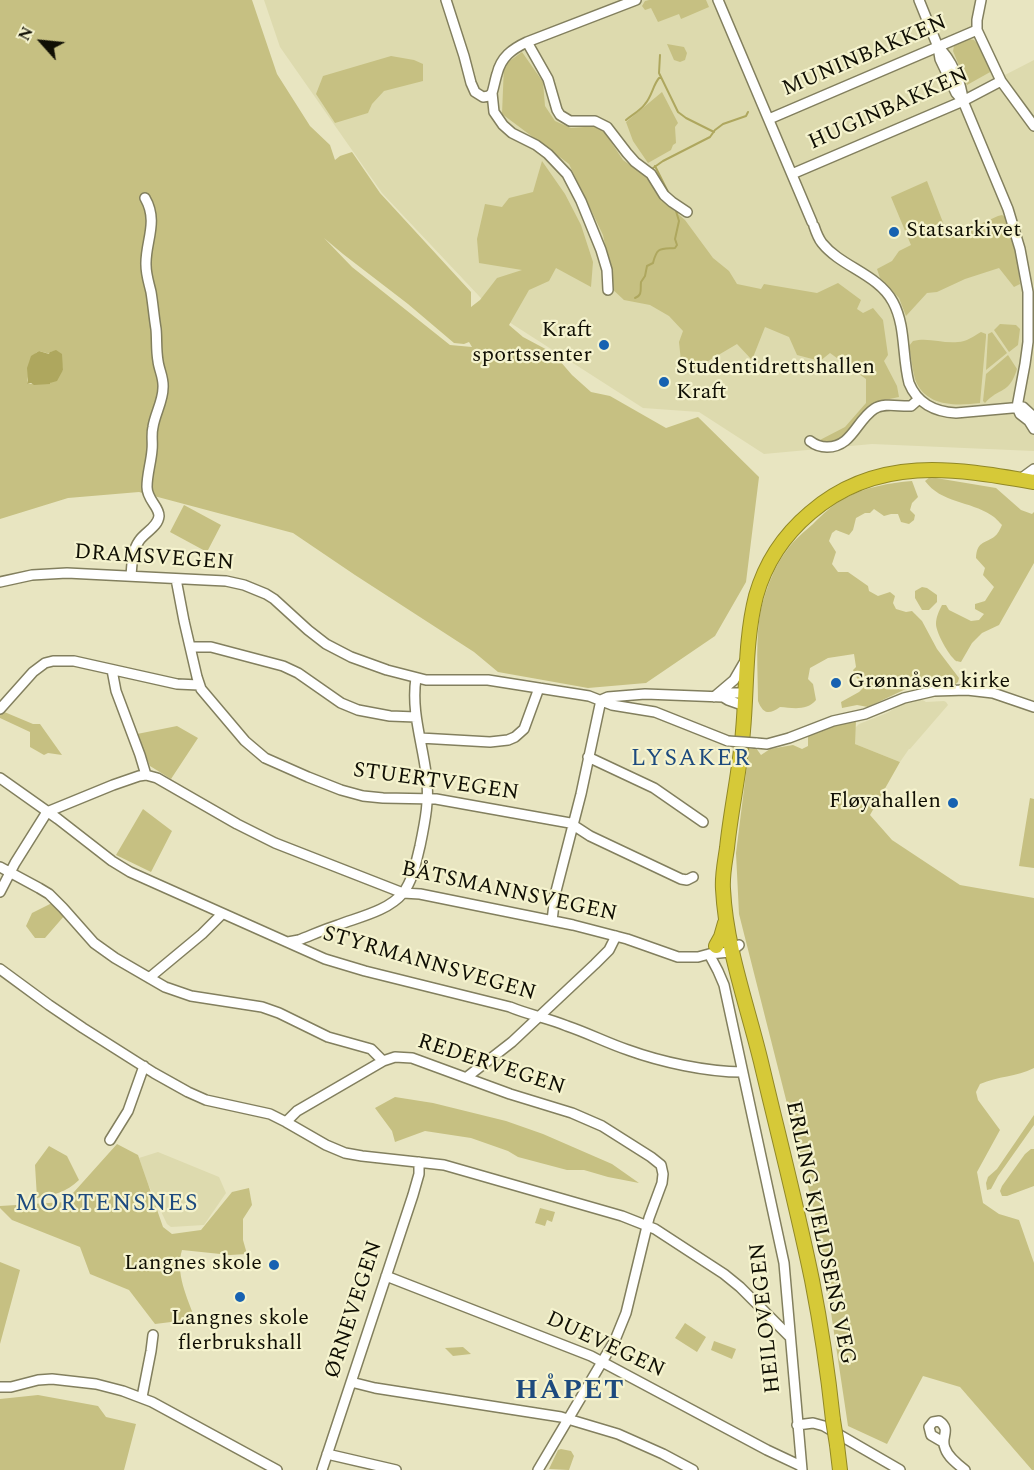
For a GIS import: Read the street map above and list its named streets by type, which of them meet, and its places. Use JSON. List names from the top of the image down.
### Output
{
  "streets": {
    "highway": ["ERLING KJELDSENS VEG"],
    "street": [
      "MUNINBAKKEN",
      "HUGINBAKKEN",
      "DRAMSVEGEN",
      "STUERTVEGEN",
      "BÅTSMANNSVEGEN",
      "STYRMANNSVEGEN",
      "REDERVEGEN",
      "ØRNEVEGEN",
      "HEILOVEGEN",
      "DUEVEGEN"
    ]
  },
  "crossings": [
    ["DRAMSVEGEN", "STUERTVEGEN"],
    ["DRAMSVEGEN", "ERLING KJELDSENS VEG"],
    ["BÅTSMANNSVEGEN", "ERLING KJELDSENS VEG"],
    ["BÅTSMANNSVEGEN", "HEILOVEGEN"],
    ["STYRMANNSVEGEN", "HEILOVEGEN"],
    ["REDERVEGEN", "DUEVEGEN"],
    ["ØRNEVEGEN", "DUEVEGEN"],
    ["HEILOVEGEN", "DUEVEGEN"]
  ],
  "districts": ["LYSAKER", "MORTENSNES", "HÅPET"],
  "places": [
    "Statsarkivet",
    "Kraft sportssenter",
    "Studentidrettshallen Kraft",
    "Grønnåsen kirke",
    "Fløyahallen",
    "Langnes skole",
    "Langnes skole flerbrukshall"
  ],
  "north": "top left"
}
